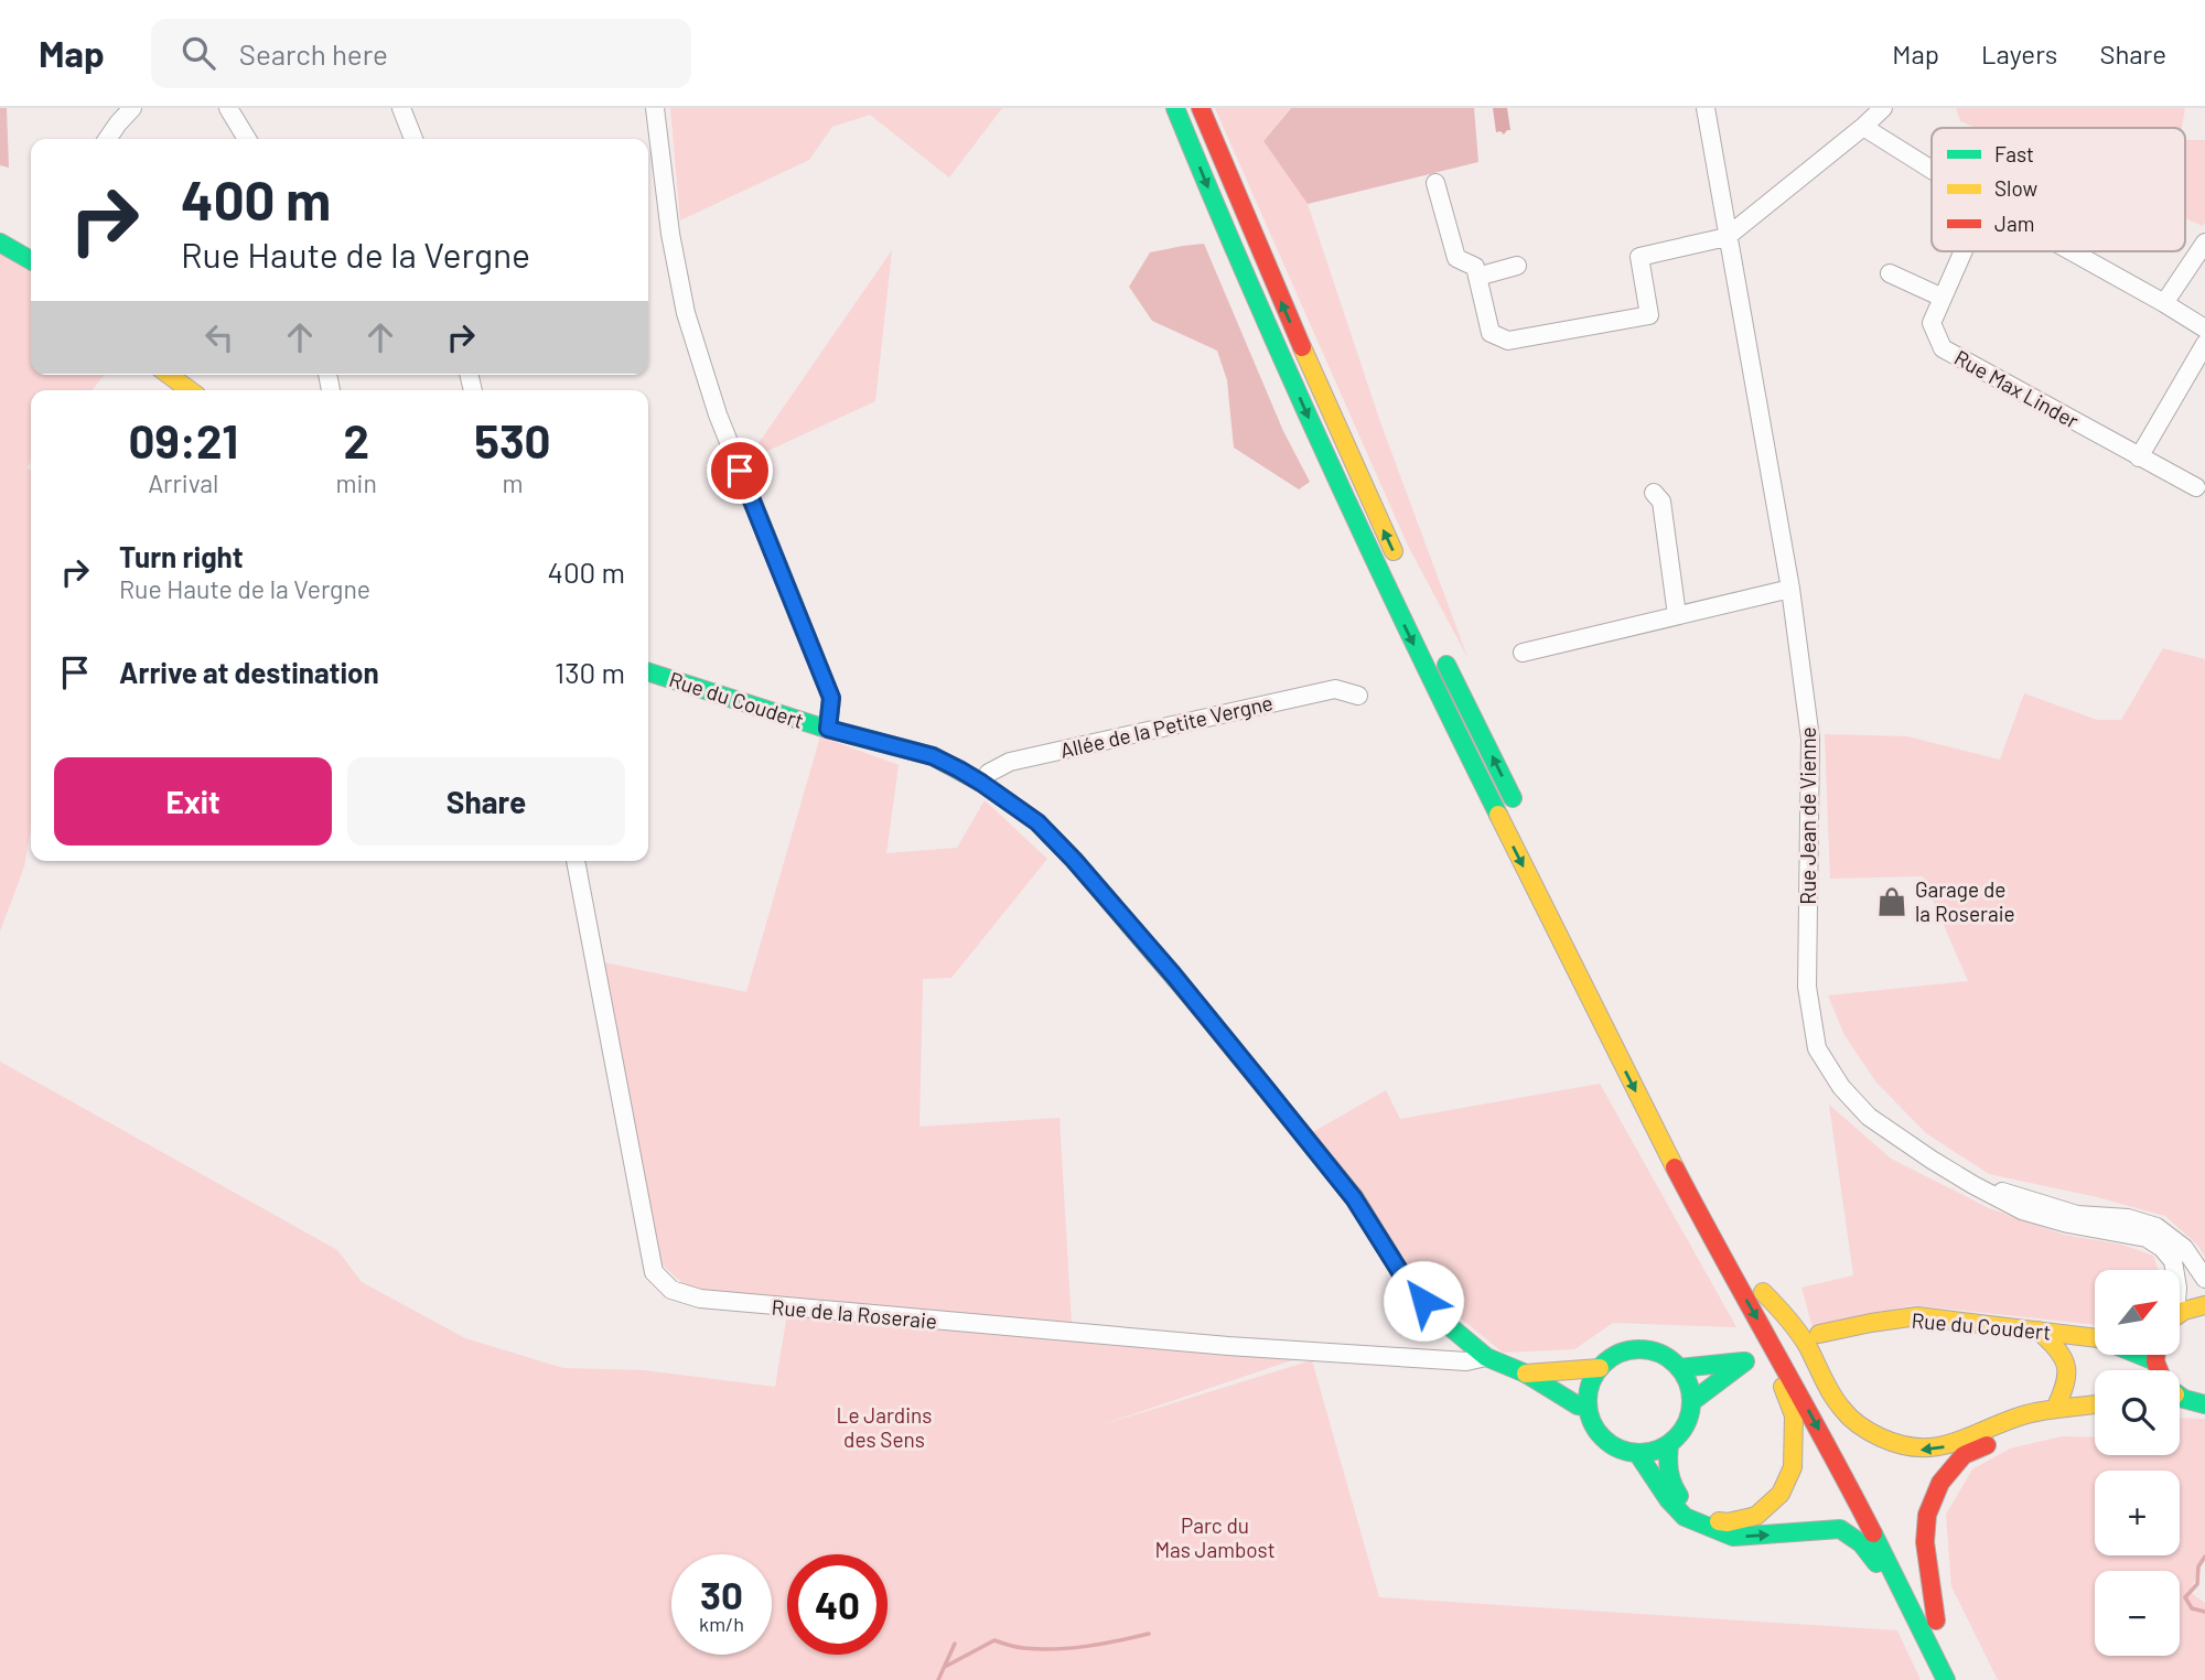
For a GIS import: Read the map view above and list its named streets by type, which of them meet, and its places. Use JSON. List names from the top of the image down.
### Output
{
  "streets": {
    "main road": ["Rue du Coudert"],
    "street": [
      "Rue Max Linder",
      "Allée de la Petite Vergne",
      "Rue Jean de Vienne",
      "Rue de la Roseraie"
    ]
  },
  "crossings": [
    ["Rue du Coudert", "Allée de la Petite Vergne"],
    ["Rue du Coudert", "Rue de la Roseraie"]
  ],
  "parks": ["Le Jardins des Sens", "Parc du Mas Jambost"],
  "places": {
    "shop": ["Garage de la Roseraie"]
  },
  "legend": ["Fast", "Slow", "Jam"],
  "north": "top right",
  "page": {
    "header": "Map",
    "search": "Search here",
    "nav": ["Map", "Layers", "Share"],
    "turn": ["400 m", "Rue Haute de la Vergne"],
    "eta": [
      "09:21",
      "Arrival",
      "2",
      "min",
      "530",
      "m"
    ],
    "list": [
      {
        "name": "Turn right",
        "note": "Rue Haute de la Vergne",
        "value": "400 m"
      },
      {
        "name": "Arrive at destination",
        "value": "130 m"
      }
    ],
    "buttons": ["Exit", "Share"],
    "map_buttons": ["+", "−"],
    "speed": "30 km/h",
    "limit": "40"
  }
}
